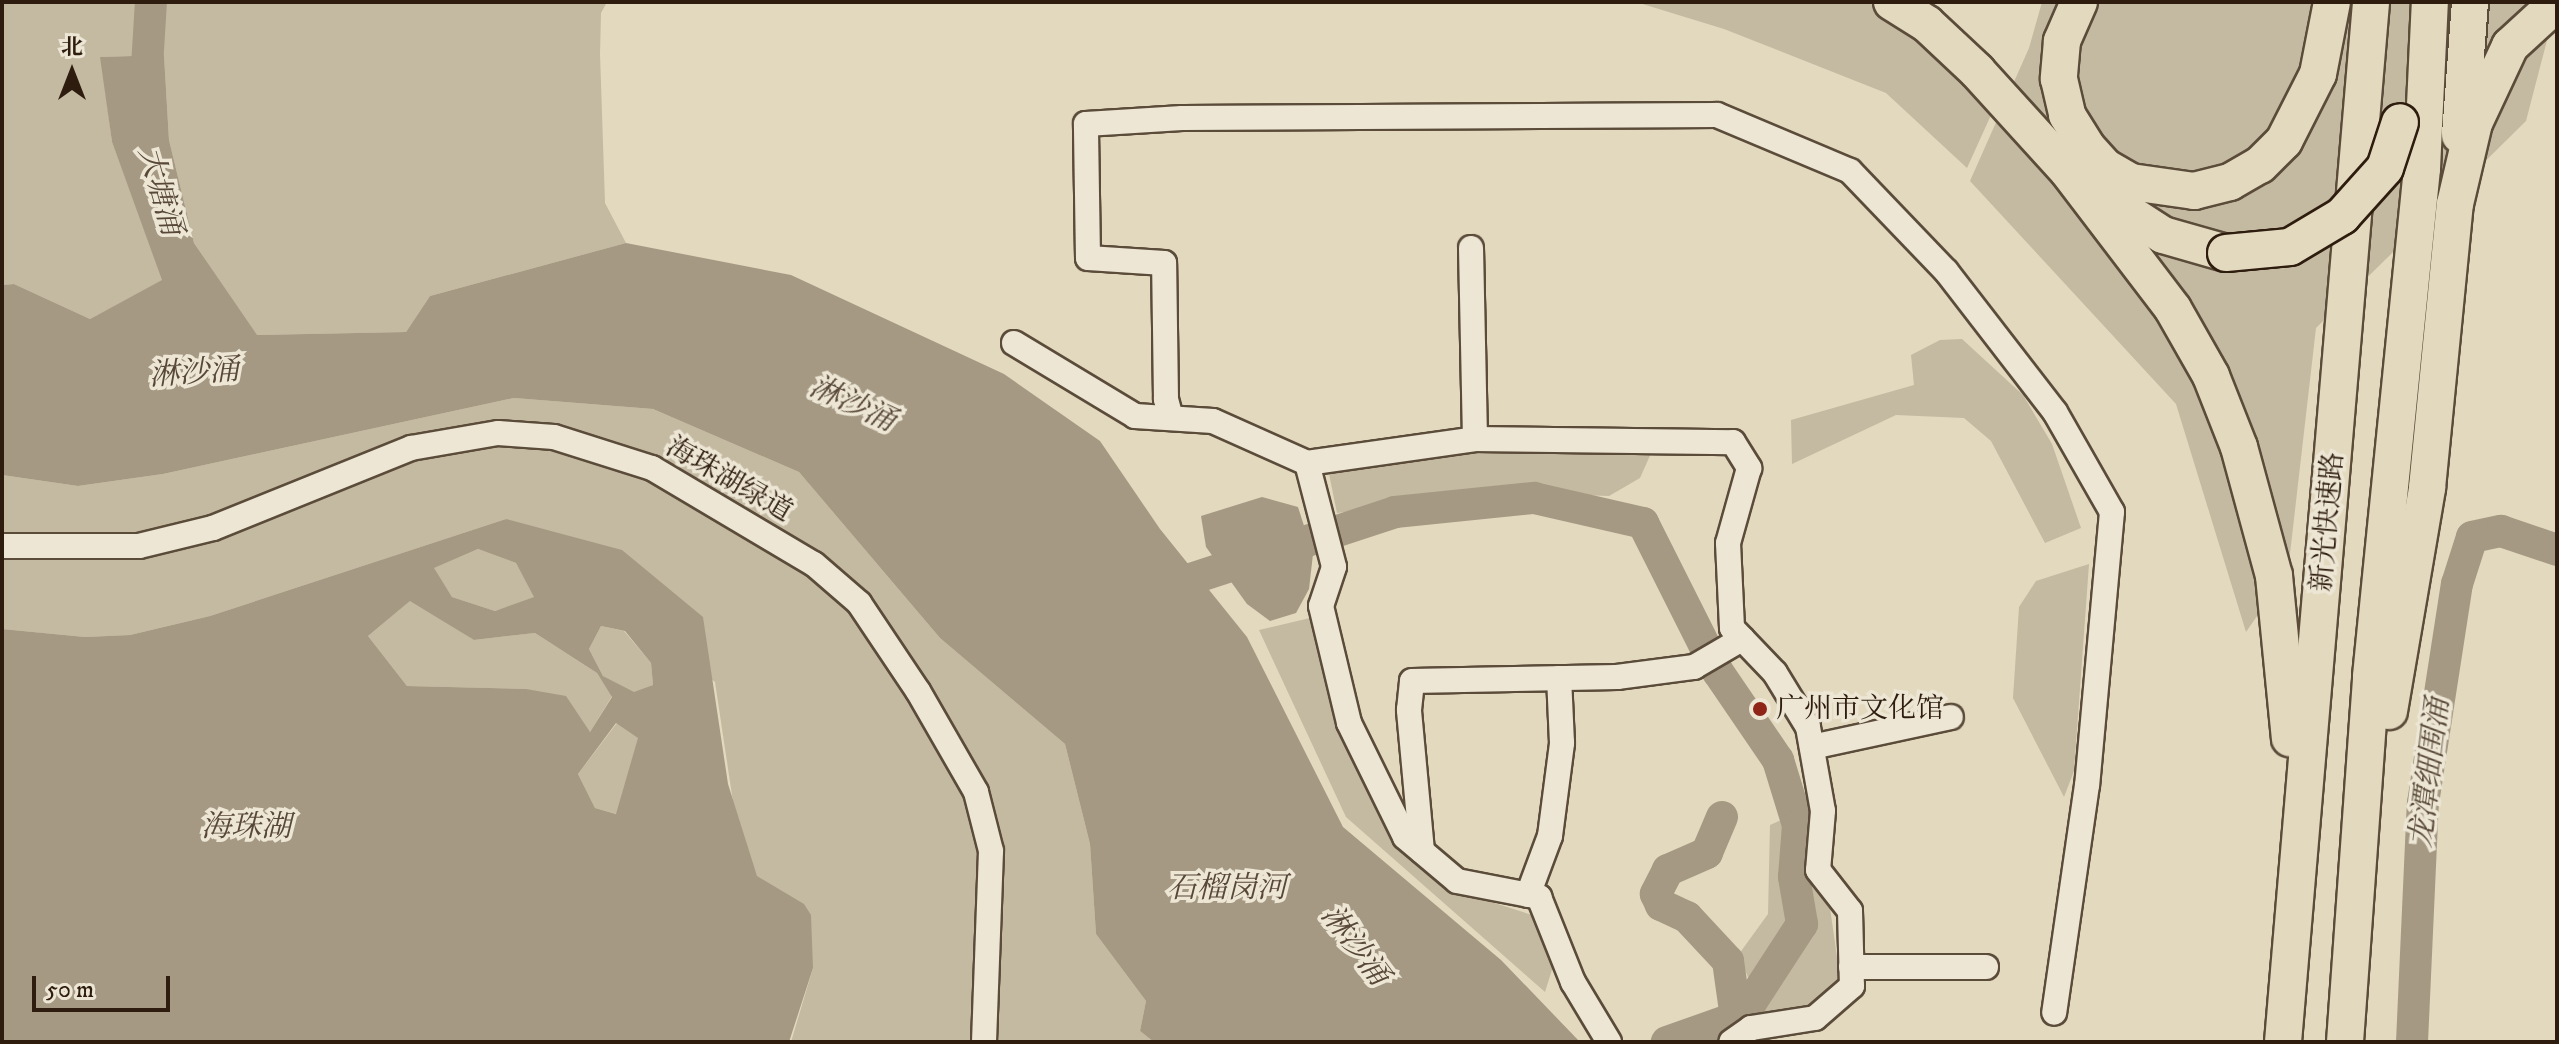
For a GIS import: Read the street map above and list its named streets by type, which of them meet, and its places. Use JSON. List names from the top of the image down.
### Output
{
  "streets": {
    "highway": ["新光快速路"],
    "street": ["海珠湖绿道"]
  },
  "water": [
    "大塘涌",
    "淋沙涌",
    "龙潭细围涌",
    "海珠湖",
    "石榴岗河"
  ],
  "places": ["广州市文化馆"],
  "scale_bar": "50 m",
  "north": "top"
}
